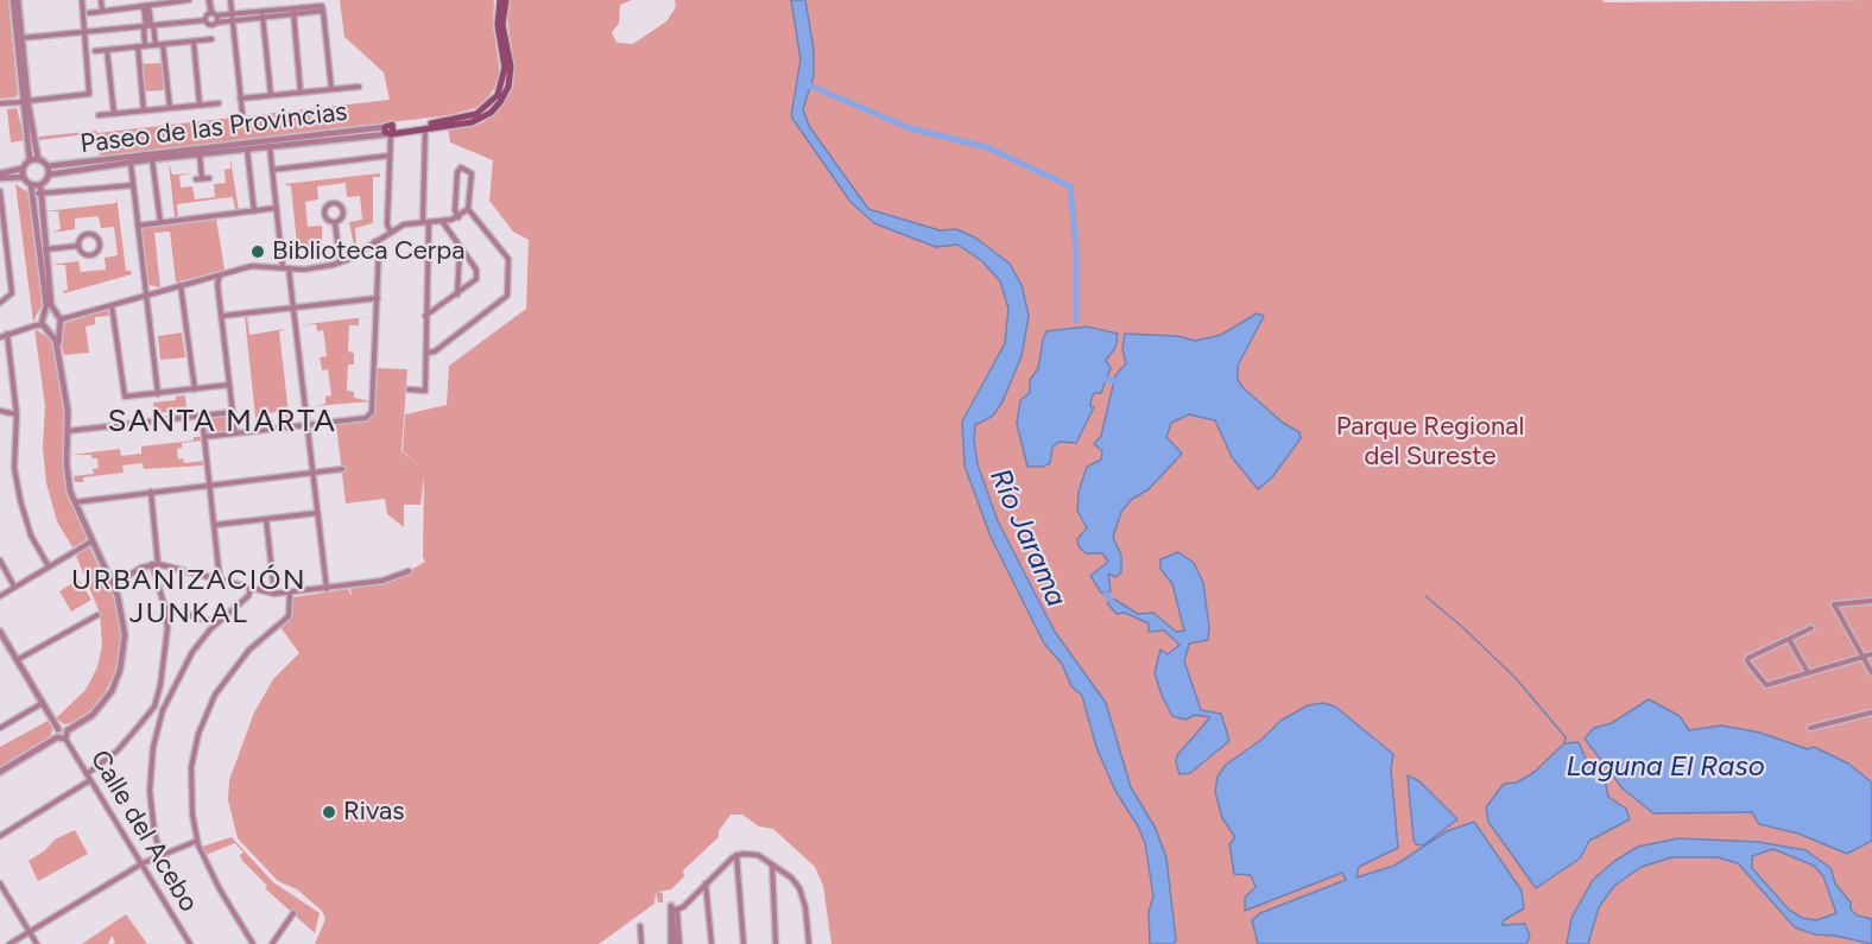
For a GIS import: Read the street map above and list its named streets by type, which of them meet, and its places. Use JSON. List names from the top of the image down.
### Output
{
  "streets": {
    "main road": ["Paseo de las Provincias"],
    "street": ["Calle del Acebo"]
  },
  "districts": ["SANTA MARTA", "URBANIZACIÓN JUNKAL"],
  "water": ["Río Jarama", "Laguna El Raso"],
  "parks": ["Parque Regional del Sureste"],
  "places": ["Biblioteca Cerpa", "Rivas"]
}
